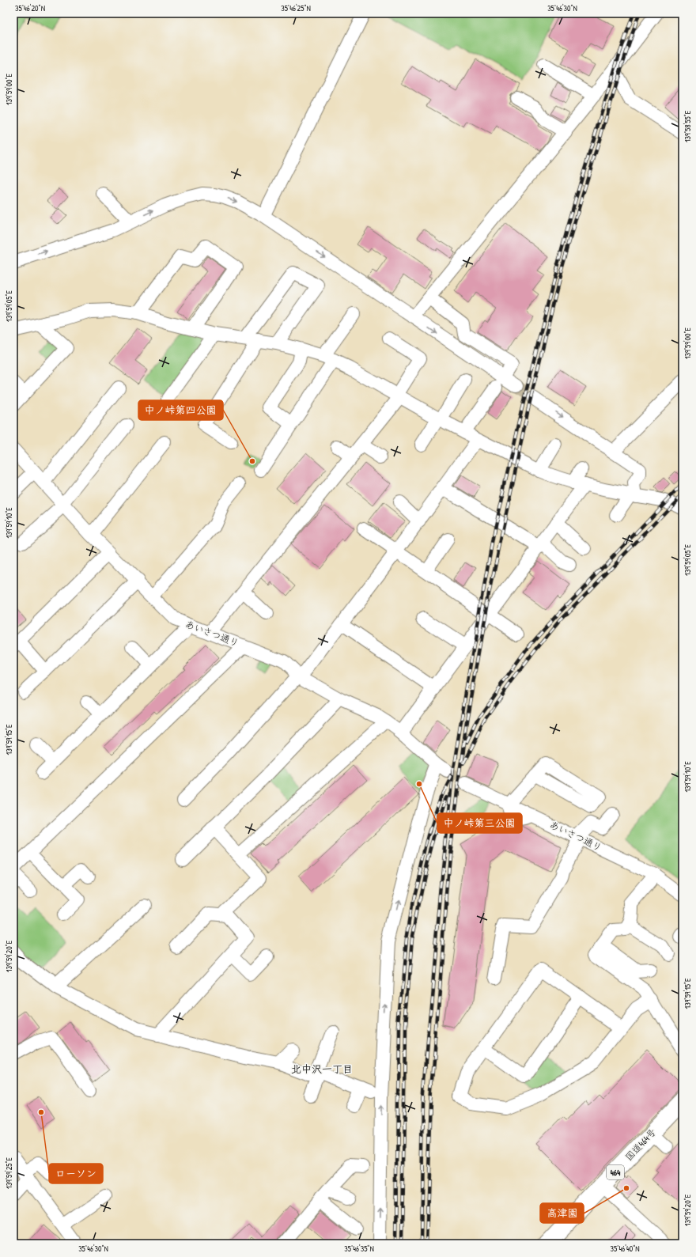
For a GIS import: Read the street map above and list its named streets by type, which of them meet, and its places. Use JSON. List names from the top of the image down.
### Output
{
  "streets": {
    "highway": ["国道464号", "464"],
    "street": ["あいさつ通り"]
  },
  "one_way": ["あいさつ通り"],
  "districts": ["北中沢一丁目"],
  "places": [
    "中ノ峠第四公園",
    "中ノ峠第三公園",
    "ローソン",
    "高津園"
  ],
  "coordinates": [
    "35°46'20\"N",
    "35°46'25\"N",
    "35°46'30\"N",
    "139°59'00\"E",
    "139°58'55\"E",
    "139°59'05\"E",
    "139°59'10\"E",
    "139°59'15\"E",
    "139°59'20\"E",
    "139°59'25\"E",
    "35°46'35\"N",
    "35°46'40\"N"
  ]
}
